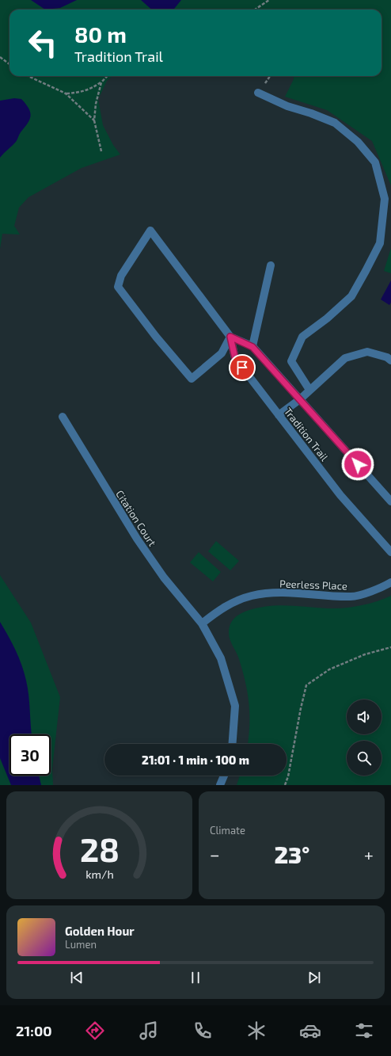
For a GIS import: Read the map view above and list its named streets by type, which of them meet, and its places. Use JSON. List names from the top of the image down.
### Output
{
  "streets": {
    "street": ["Tradition Trail", "Citation Court", "Peerless Place"]
  },
  "crossings": [
    ["Citation Court", "Peerless Place"]
  ],
  "page": {
    "turn": ["80 m", "Tradition Trail"],
    "limit": "30",
    "trip": "21:01 · 1 min · 100 m",
    "tile": "Climate",
    "heat": ["−", "23°", "+"],
    "song": ["Golden Hour", "Lumen"],
    "tabs": "21:00",
    "gauge": ["28", "km/h"]
  }
}
